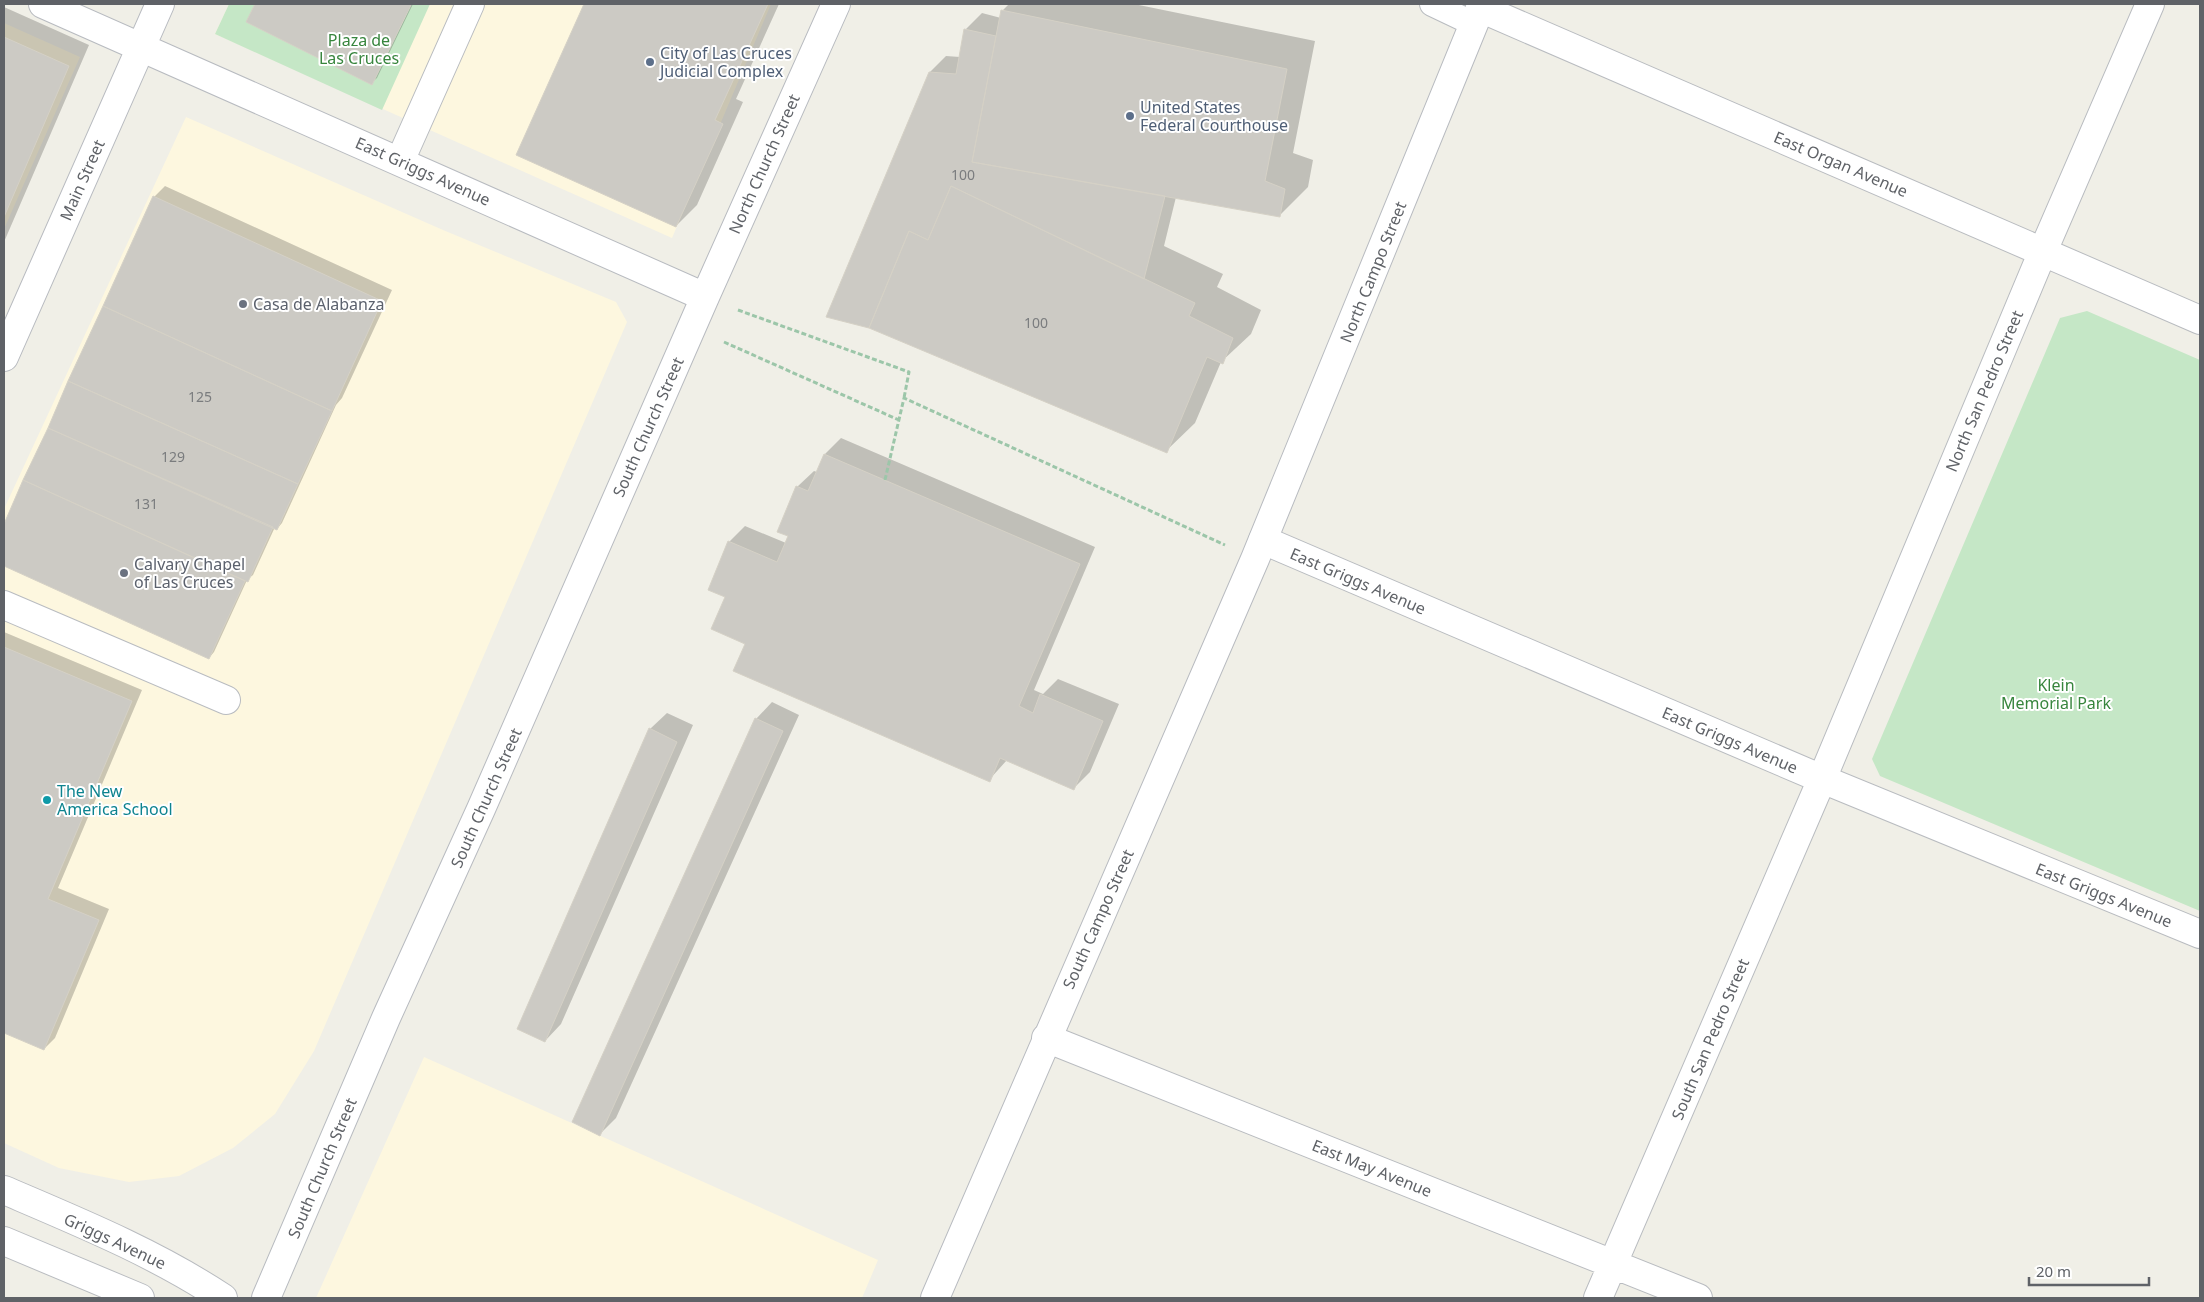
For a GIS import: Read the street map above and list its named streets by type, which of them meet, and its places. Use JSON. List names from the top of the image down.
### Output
{
  "streets": {
    "street": [
      "North Church Street",
      "East Organ Avenue",
      "East Griggs Avenue",
      "Main Street",
      "North Campo Street",
      "North San Pedro Street",
      "South Church Street",
      "South Campo Street",
      "South San Pedro Street",
      "East May Avenue",
      "Griggs Avenue"
    ]
  },
  "crossings": [
    ["North Church Street", "East Griggs Avenue"],
    ["North Church Street", "South Church Street"],
    ["East Organ Avenue", "North Campo Street"],
    ["East Organ Avenue", "North San Pedro Street"],
    ["East Griggs Avenue", "Main Street"],
    ["East Griggs Avenue", "North Campo Street"],
    ["East Griggs Avenue", "North San Pedro Street"],
    ["East Griggs Avenue", "South Church Street"],
    ["East Griggs Avenue", "South Campo Street"],
    ["East Griggs Avenue", "South San Pedro Street"],
    ["North Campo Street", "South Campo Street"],
    ["North San Pedro Street", "South San Pedro Street"],
    ["South Campo Street", "East May Avenue"],
    ["South San Pedro Street", "East May Avenue"]
  ],
  "parks": ["Plaza de Las Cruces", "Klein Memorial Park"],
  "places": [
    "City of Las Cruces Judicial Complex",
    "United States Federal Courthouse",
    "Casa de Alabanza",
    "Calvary Chapel of Las Cruces",
    "The New America School"
  ],
  "house_numbers": [
    "100",
    "100",
    "125",
    "129",
    "131"
  ],
  "scale_bar": "20 m"
}
